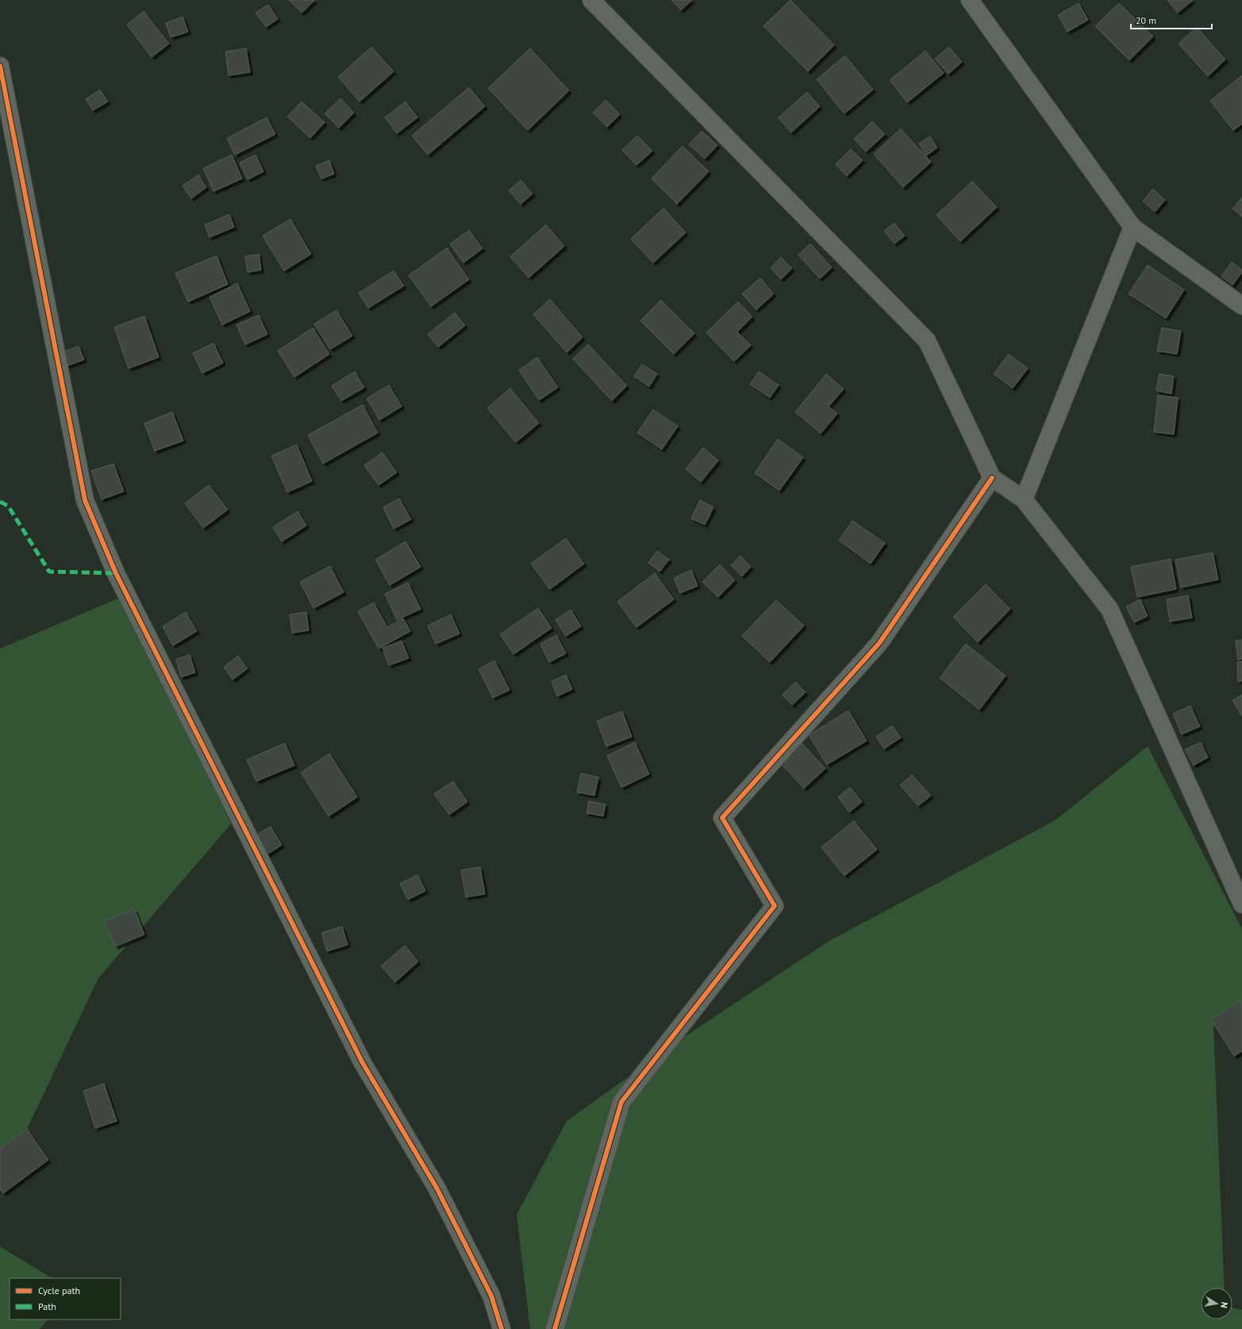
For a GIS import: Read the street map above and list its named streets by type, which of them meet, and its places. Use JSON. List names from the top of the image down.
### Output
{
  "legend": ["Cycle path", "Path"],
  "scale_bar": "20 m",
  "north": "right"
}
